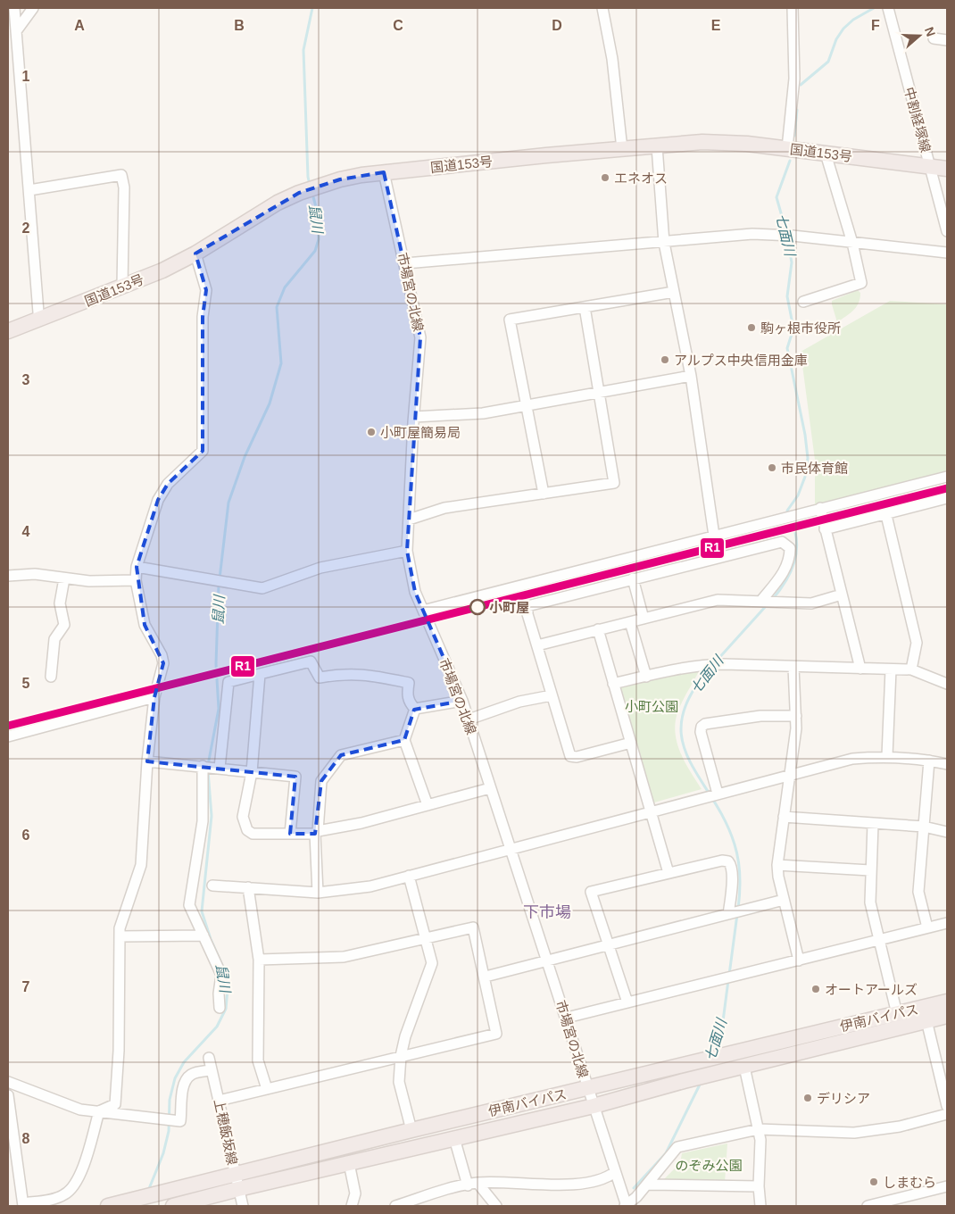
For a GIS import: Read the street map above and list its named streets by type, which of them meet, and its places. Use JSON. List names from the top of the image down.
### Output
{
  "streets": {
    "highway": ["国道153号", "伊南バイパス"],
    "street": ["中割経塚線", "市場宮の北線", "上穂飯坂線"]
  },
  "crossings": [
    ["中割経塚線", "国道153号"],
    ["国道153号", "市場宮の北線"],
    ["市場宮の北線", "伊南バイパス"],
    ["伊南バイパス", "上穂飯坂線"]
  ],
  "districts": ["下市場"],
  "water": ["鼠川", "七面川"],
  "parks": ["小町公園", "のぞみ公園"],
  "places": [
    "エネオス",
    "駒ヶ根市役所",
    "アルプス中央信用金庫",
    "小町屋簡易局",
    "市民体育館",
    "小町屋",
    "オートアールズ",
    "デリシア",
    "しまむら"
  ],
  "lines": ["transit line R1"],
  "north": "right",
  "grid": {
    "columns": [
      "A",
      "B",
      "C",
      "D",
      "E",
      "F"
    ],
    "rows": [
      "1",
      "2",
      "3",
      "4",
      "5",
      "6",
      "7",
      "8"
    ]
  }
}
